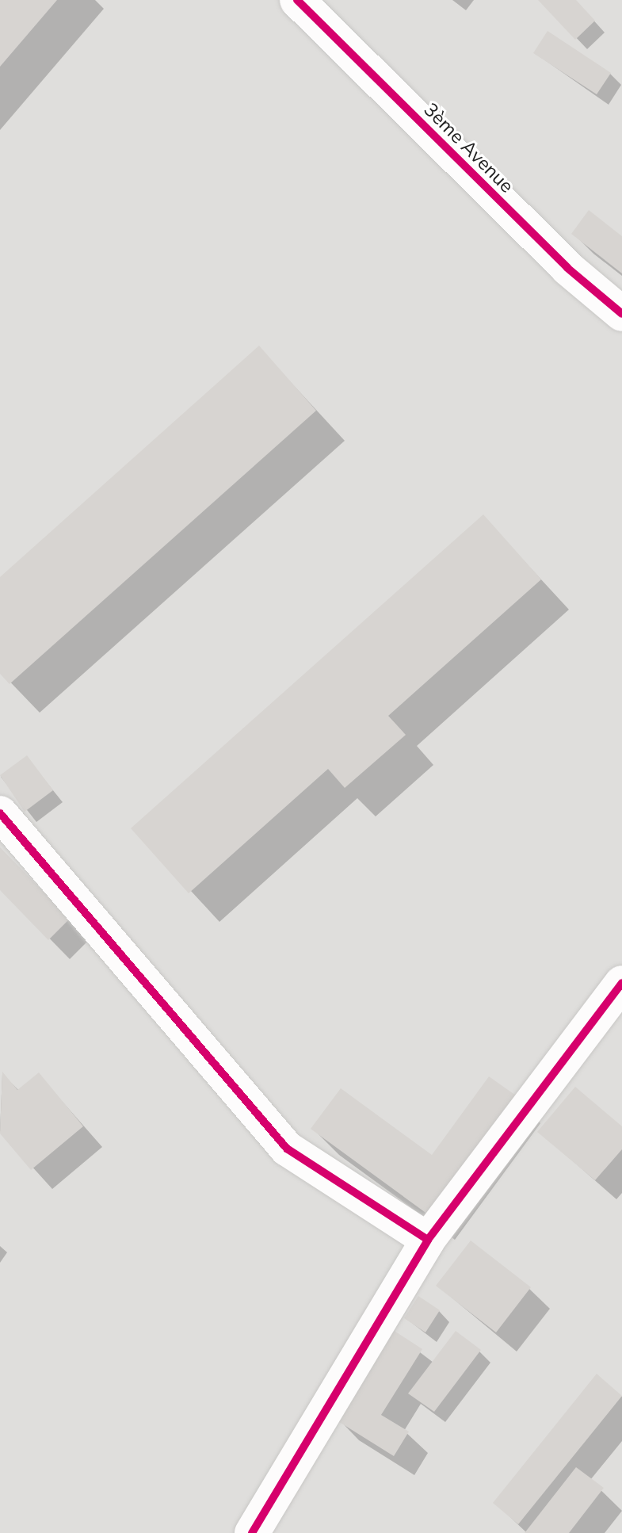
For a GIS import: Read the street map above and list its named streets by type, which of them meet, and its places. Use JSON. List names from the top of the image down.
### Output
{
  "streets": {
    "street": ["3ème Avenue"]
  }
}
